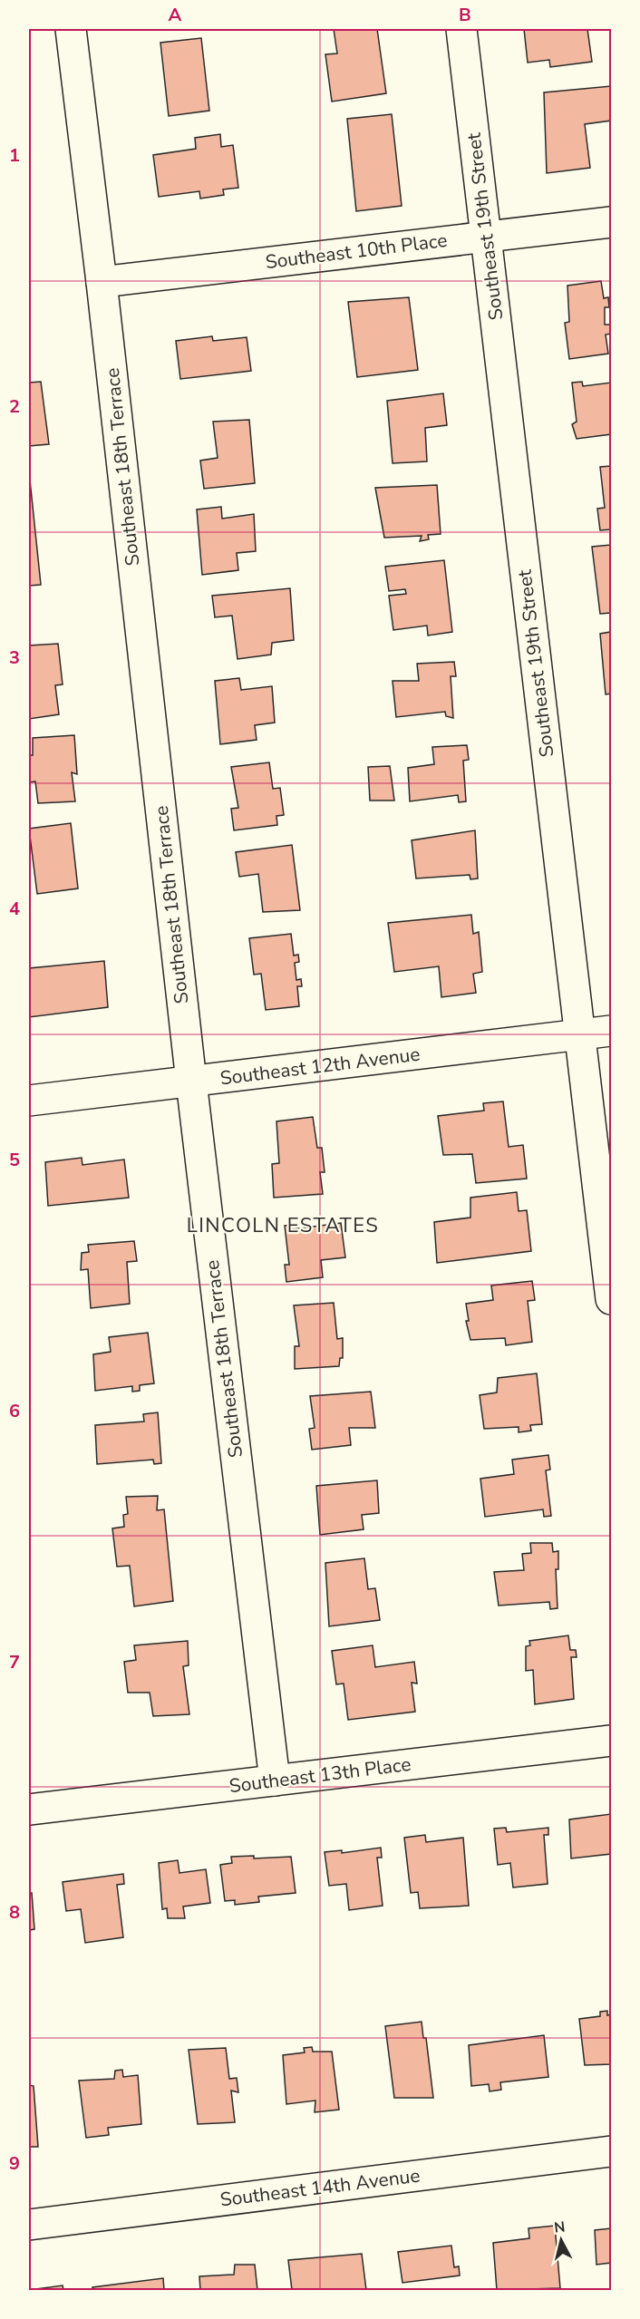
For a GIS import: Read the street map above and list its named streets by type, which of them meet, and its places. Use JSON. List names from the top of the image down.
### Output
{
  "streets": {
    "street": [
      "Southeast 19th Street",
      "Southeast 10th Place",
      "Southeast 18th Terrace",
      "Southeast 12th Avenue",
      "Southeast 13th Place",
      "Southeast 14th Avenue"
    ]
  },
  "crossings": [
    ["Southeast 19th Street", "Southeast 10th Place"],
    ["Southeast 19th Street", "Southeast 12th Avenue"],
    ["Southeast 10th Place", "Southeast 18th Terrace"],
    ["Southeast 18th Terrace", "Southeast 12th Avenue"],
    ["Southeast 18th Terrace", "Southeast 13th Place"]
  ],
  "districts": ["LINCOLN ESTATES"],
  "north": "top",
  "grid": {
    "columns": ["A", "B"],
    "rows": [
      "1",
      "2",
      "3",
      "4",
      "5",
      "6",
      "7",
      "8",
      "9"
    ]
  }
}
